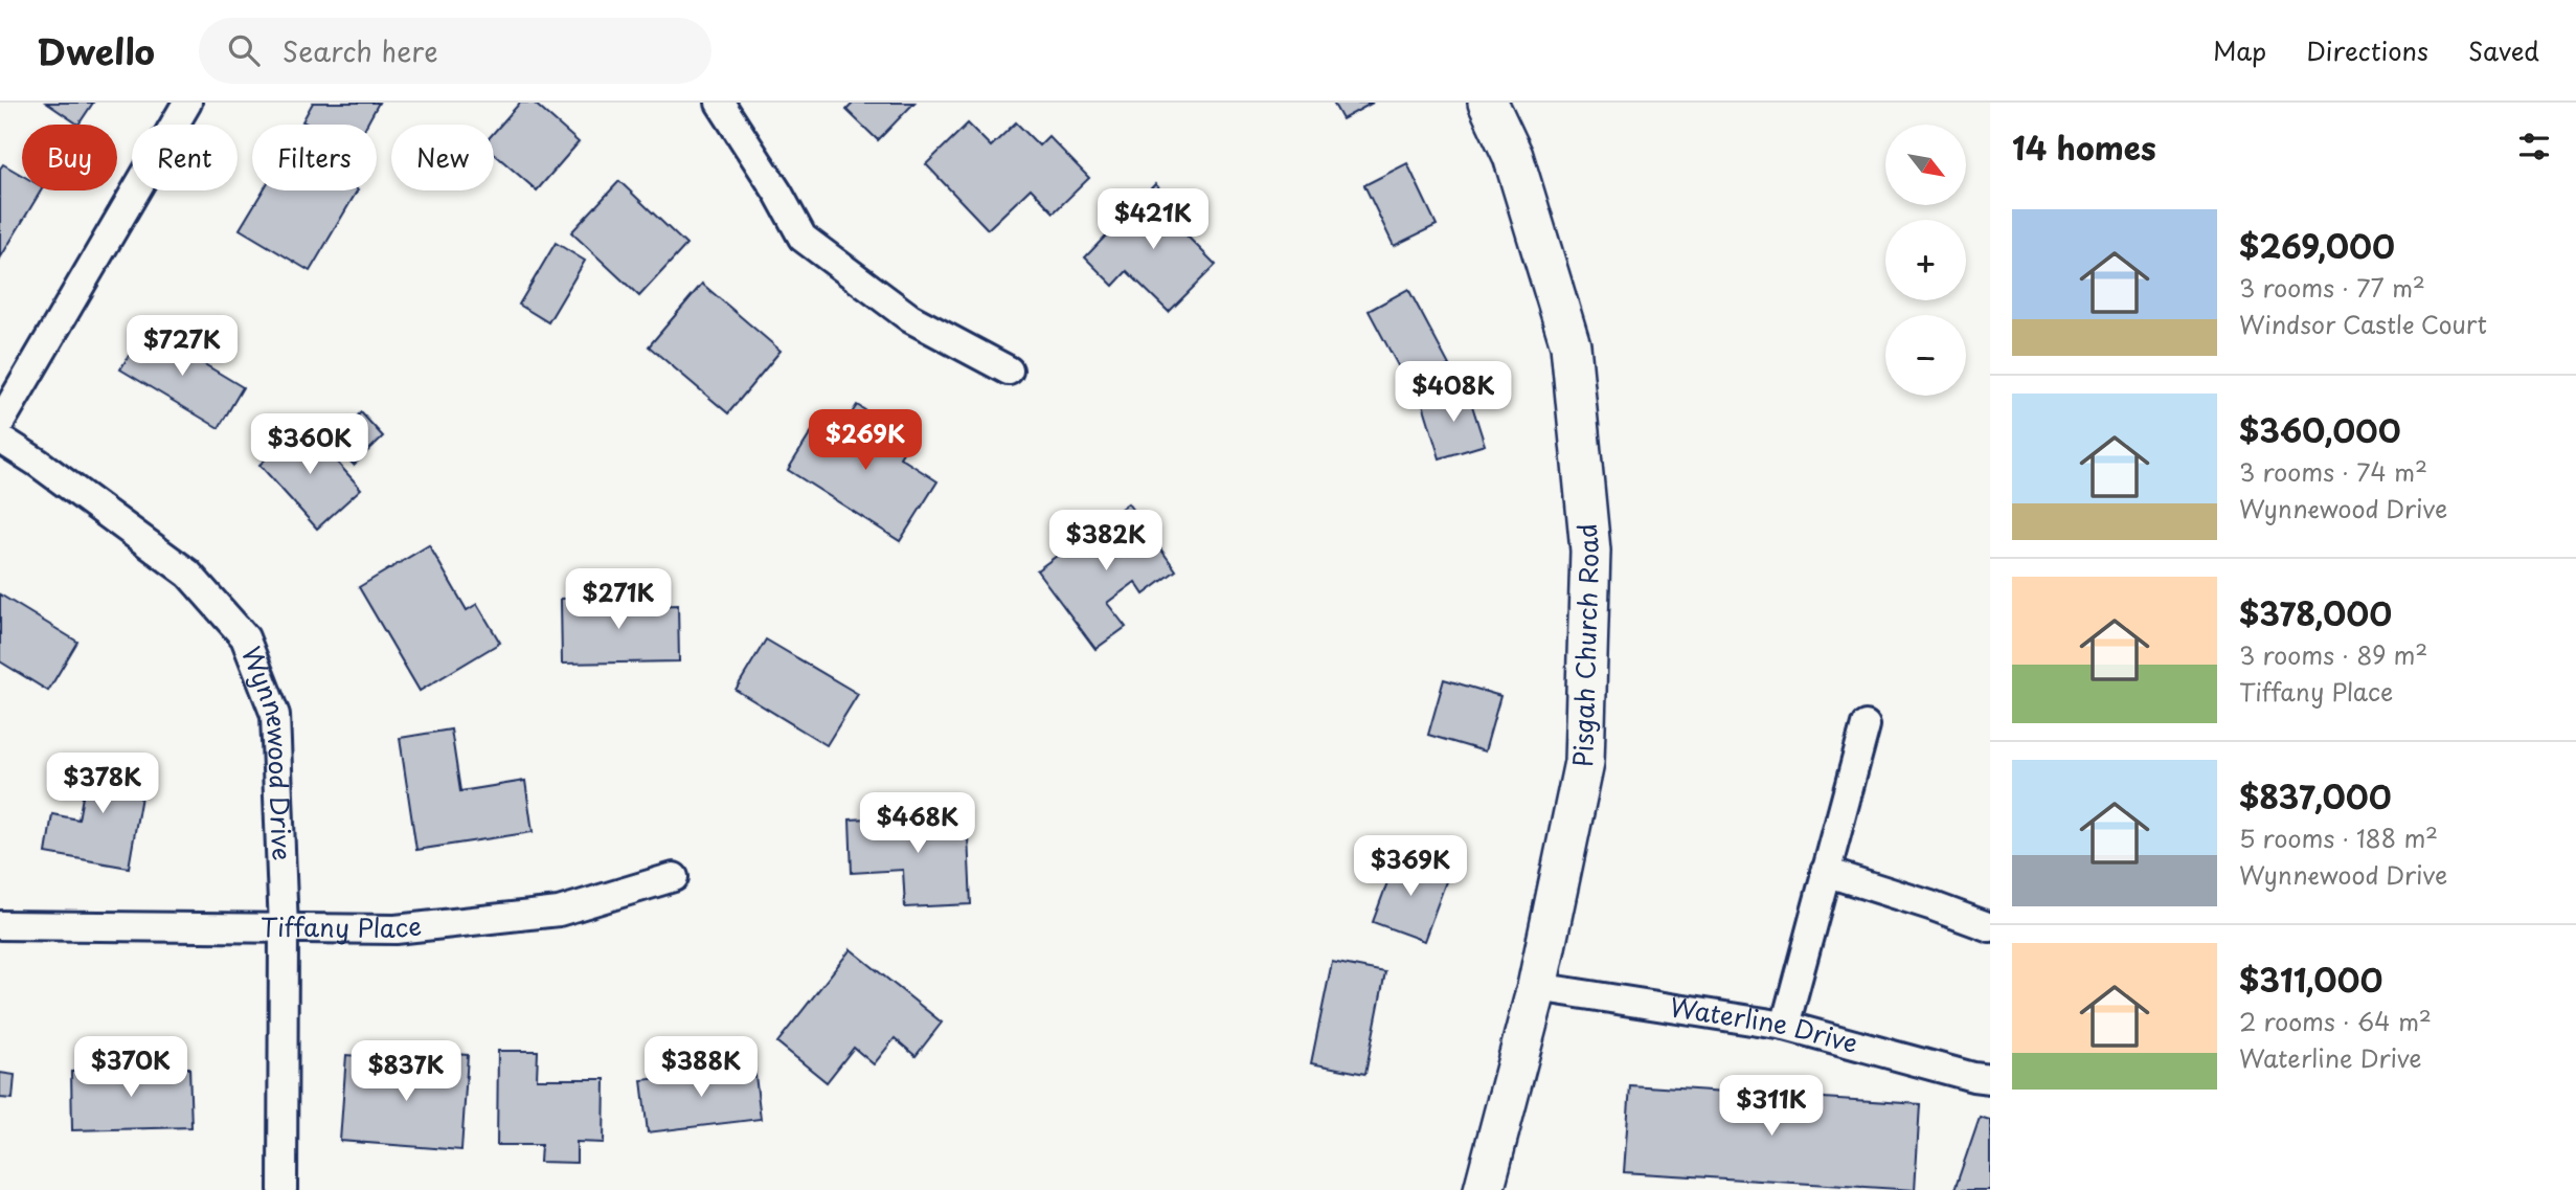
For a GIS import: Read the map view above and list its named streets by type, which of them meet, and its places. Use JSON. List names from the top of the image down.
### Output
{
  "streets": {
    "main road": ["Pisgah Church Road"],
    "street": ["Wynnewood Drive", "Tiffany Place", "Waterline Drive"]
  },
  "crossings": [
    ["Pisgah Church Road", "Waterline Drive"],
    ["Wynnewood Drive", "Tiffany Place"]
  ],
  "north": "bottom right",
  "page": {
    "header": "Dwello",
    "search": "Search here",
    "nav": ["Map", "Directions", "Saved"],
    "heading": "14 homes",
    "map_buttons": ["+", "−"],
    "chip": [
      "Buy",
      "Rent",
      "Filters",
      "New"
    ],
    "price": [
      "$421K",
      "$727K",
      "$408K",
      "$269K",
      "$360K",
      "$382K",
      "$271K",
      "$378K",
      "$468K",
      "$369K",
      "$370K",
      "$388K",
      "$837K",
      "$311K"
    ],
    "list": [
      {
        "name": "$269,000",
        "note": "3 rooms · 77 m² · Windsor Castle Court"
      },
      {
        "name": "$360,000",
        "note": "3 rooms · 74 m² · Wynnewood Drive"
      },
      {
        "name": "$378,000",
        "note": "3 rooms · 89 m² · Tiffany Place"
      },
      {
        "name": "$837,000",
        "note": "5 rooms · 188 m² · Wynnewood Drive"
      },
      {
        "name": "$311,000",
        "note": "2 rooms · 64 m² · Waterline Drive"
      }
    ]
  }
}
